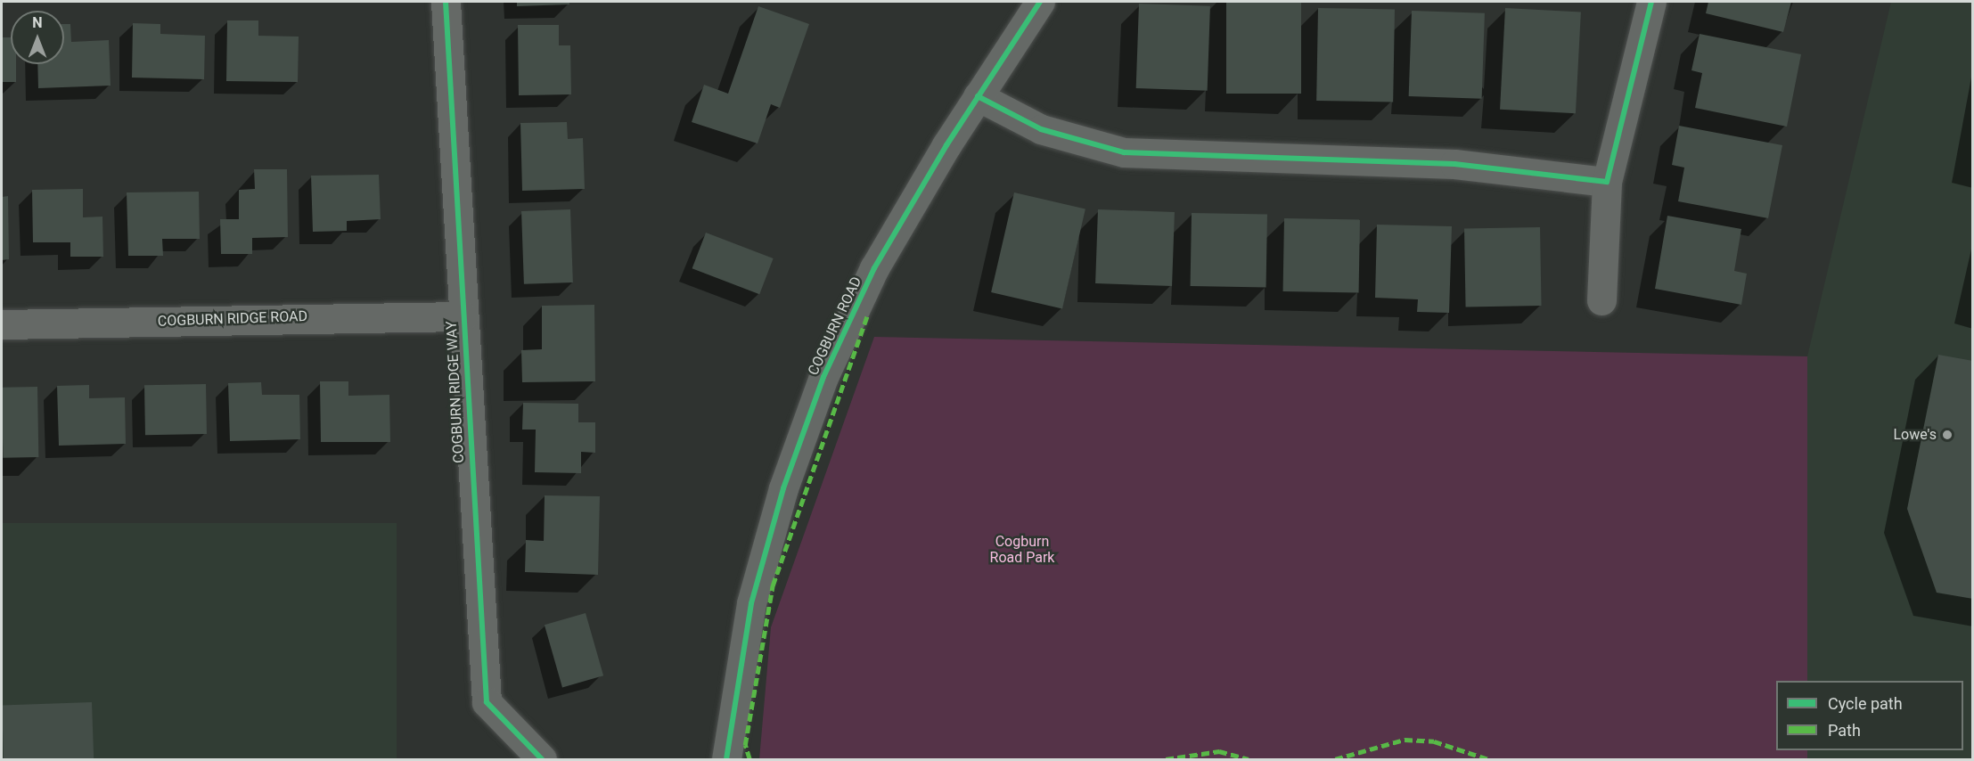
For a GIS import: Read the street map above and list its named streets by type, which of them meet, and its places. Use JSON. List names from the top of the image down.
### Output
{
  "streets": {
    "street": ["COGBURN RIDGE ROAD", "COGBURN ROAD", "COGBURN RIDGE WAY"]
  },
  "crossings": [
    ["COGBURN RIDGE ROAD", "COGBURN RIDGE WAY"]
  ],
  "parks": ["Cogburn Road Park"],
  "places": ["Lowe's"],
  "legend": ["Cycle path", "Path"],
  "north": "top"
}
